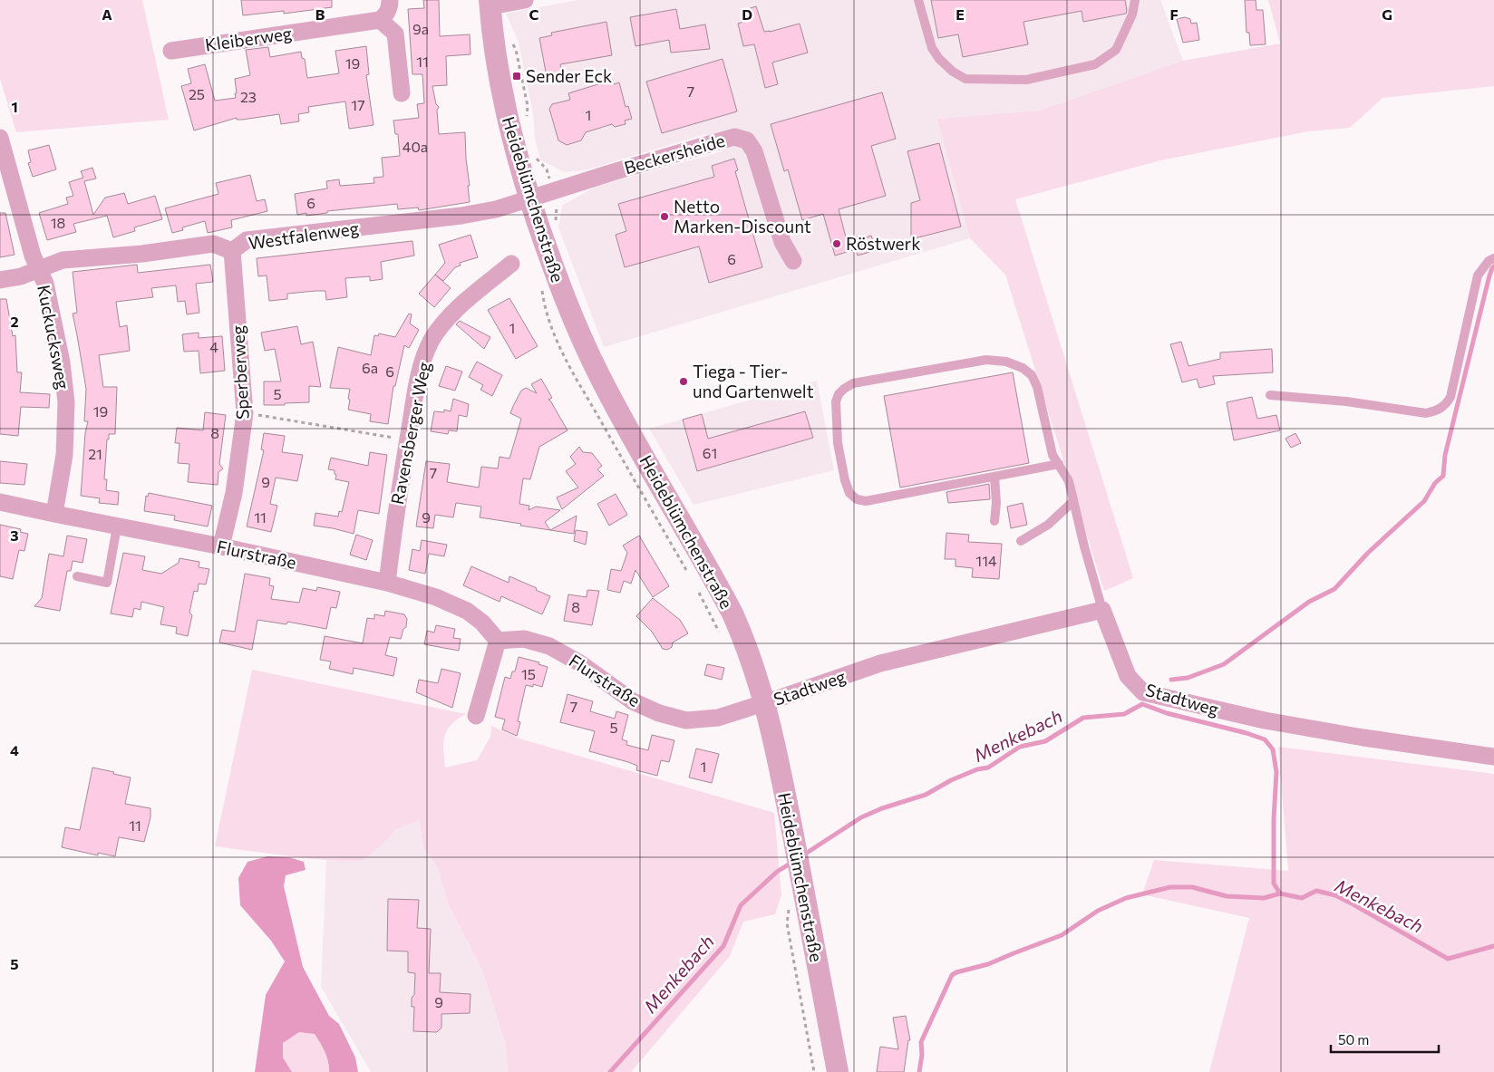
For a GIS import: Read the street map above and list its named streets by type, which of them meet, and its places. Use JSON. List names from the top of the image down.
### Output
{
  "streets": {
    "street": [
      "Kleiberweg",
      "Beckersheide",
      "Heideblümchenstraße",
      "Westfalenweg",
      "Kuckucksweg",
      "Sperberweg",
      "Ravensberger Weg",
      "Flurstraße",
      "Stadtweg"
    ]
  },
  "crossings": [
    ["Beckersheide", "Heideblümchenstraße"],
    ["Beckersheide", "Westfalenweg"],
    ["Heideblümchenstraße", "Westfalenweg"],
    ["Heideblümchenstraße", "Flurstraße"],
    ["Heideblümchenstraße", "Stadtweg"],
    ["Westfalenweg", "Kuckucksweg"],
    ["Westfalenweg", "Sperberweg"],
    ["Kuckucksweg", "Flurstraße"],
    ["Sperberweg", "Flurstraße"],
    ["Ravensberger Weg", "Flurstraße"],
    ["Flurstraße", "Stadtweg"]
  ],
  "water": ["Menkebach"],
  "places": {
    "transit": ["Sender Eck"],
    "other": ["Netto Marken-Discount", "Röstwerk", "Tiega - Tier- und Gartenwelt"]
  },
  "house_numbers": [
    "9a",
    "11",
    "19",
    "7",
    "25",
    "23",
    "17",
    "1",
    "40a",
    "6",
    "18",
    "6",
    "1",
    "4",
    "6a",
    "6",
    "5",
    "19",
    "8",
    "61",
    "21",
    "7",
    "9",
    "11",
    "9",
    "114",
    "8",
    "15",
    "7",
    "5",
    "1",
    "11",
    "9"
  ],
  "scale_bar": "50 m",
  "grid": {
    "columns": [
      "A",
      "B",
      "C",
      "D",
      "E",
      "F",
      "G"
    ],
    "rows": [
      "1",
      "2",
      "3",
      "4",
      "5"
    ]
  }
}
